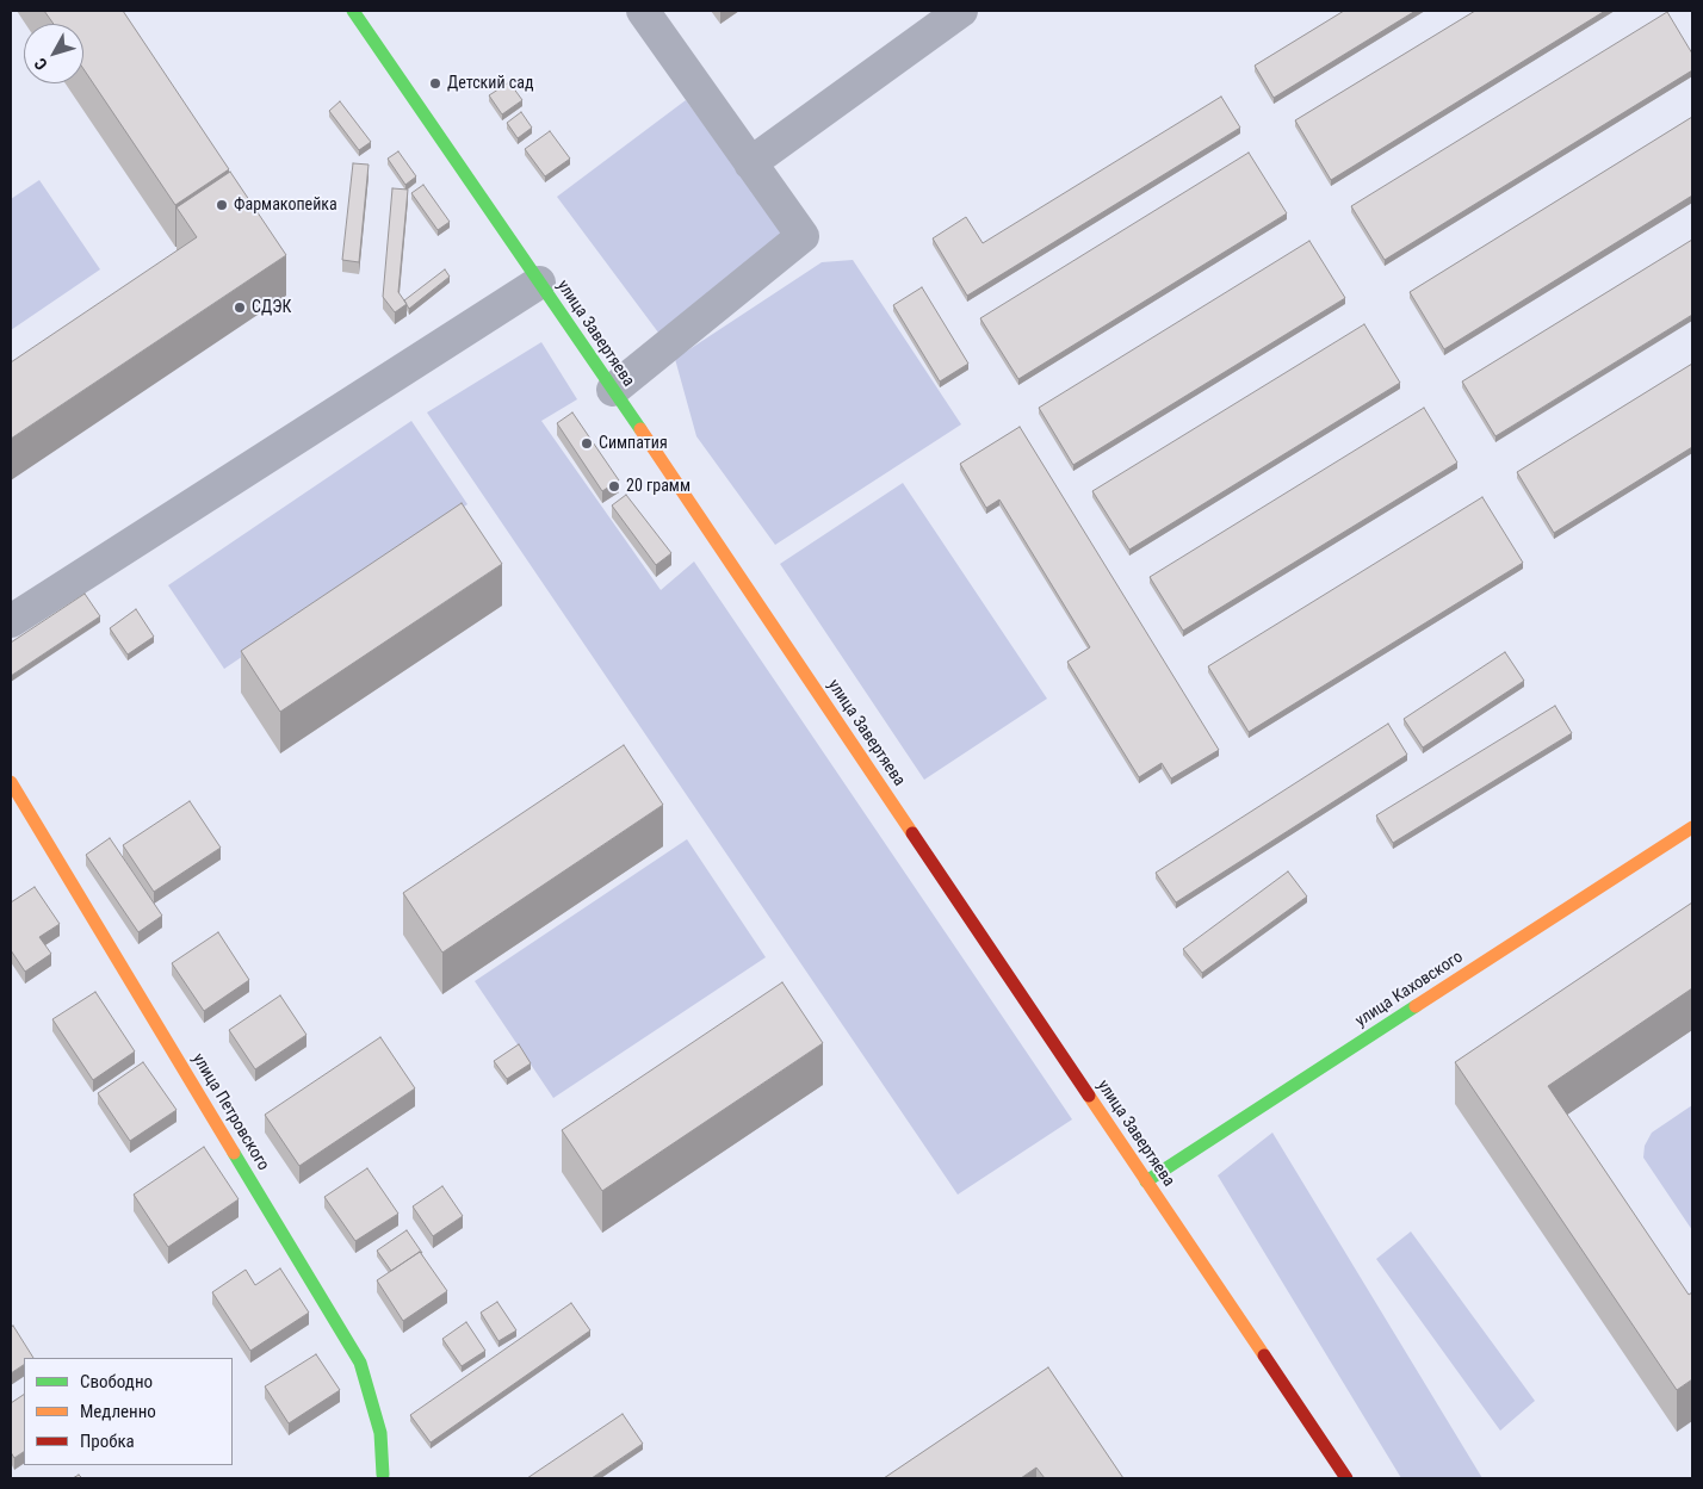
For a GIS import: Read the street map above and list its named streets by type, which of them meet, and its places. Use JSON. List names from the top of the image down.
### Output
{
  "streets": {
    "main road": ["улица Завертяева", "улица Каховского", "улица Петровского"]
  },
  "crossings": [
    ["улица Завертяева", "улица Каховского"]
  ],
  "places": [
    "Детский сад",
    "Фармакопейка",
    "СДЭК",
    "Симпатия",
    "20 грамм"
  ],
  "legend": ["Свободно", "Медленно", "Пробка"],
  "north": "bottom left"
}
